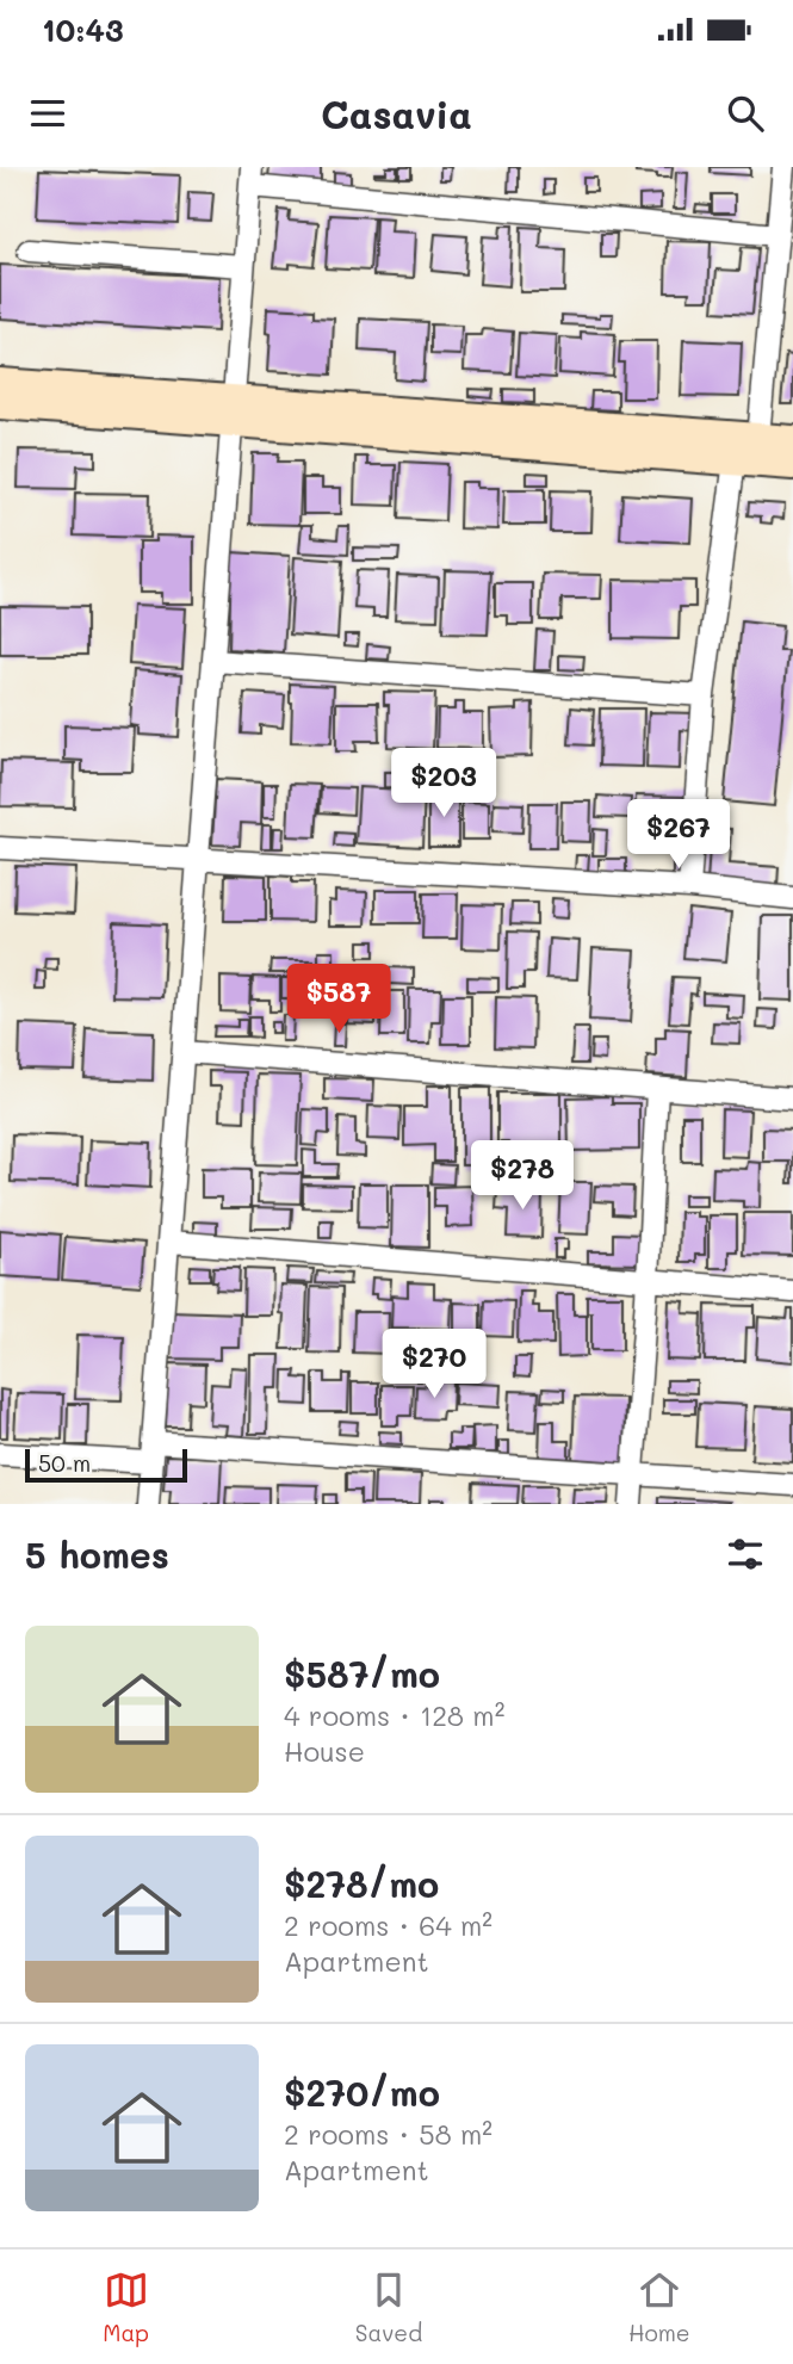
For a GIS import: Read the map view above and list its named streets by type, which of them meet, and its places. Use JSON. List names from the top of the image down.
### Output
{
  "scale_bar": "50 m",
  "page": {
    "status": "10:43",
    "header": "Casavia",
    "price": [
      "$203",
      "$267",
      "$587",
      "$278",
      "$270"
    ],
    "scale": "50 m",
    "heading": "5 homes",
    "list": [
      {
        "name": "$587/mo",
        "note": "4 rooms · 128 m² · House"
      },
      {
        "name": "$278/mo",
        "note": "2 rooms · 64 m² · Apartment"
      },
      {
        "name": "$270/mo",
        "note": "2 rooms · 58 m² · Apartment"
      }
    ],
    "tabs": ["Map", "Saved", "Home"]
  }
}
